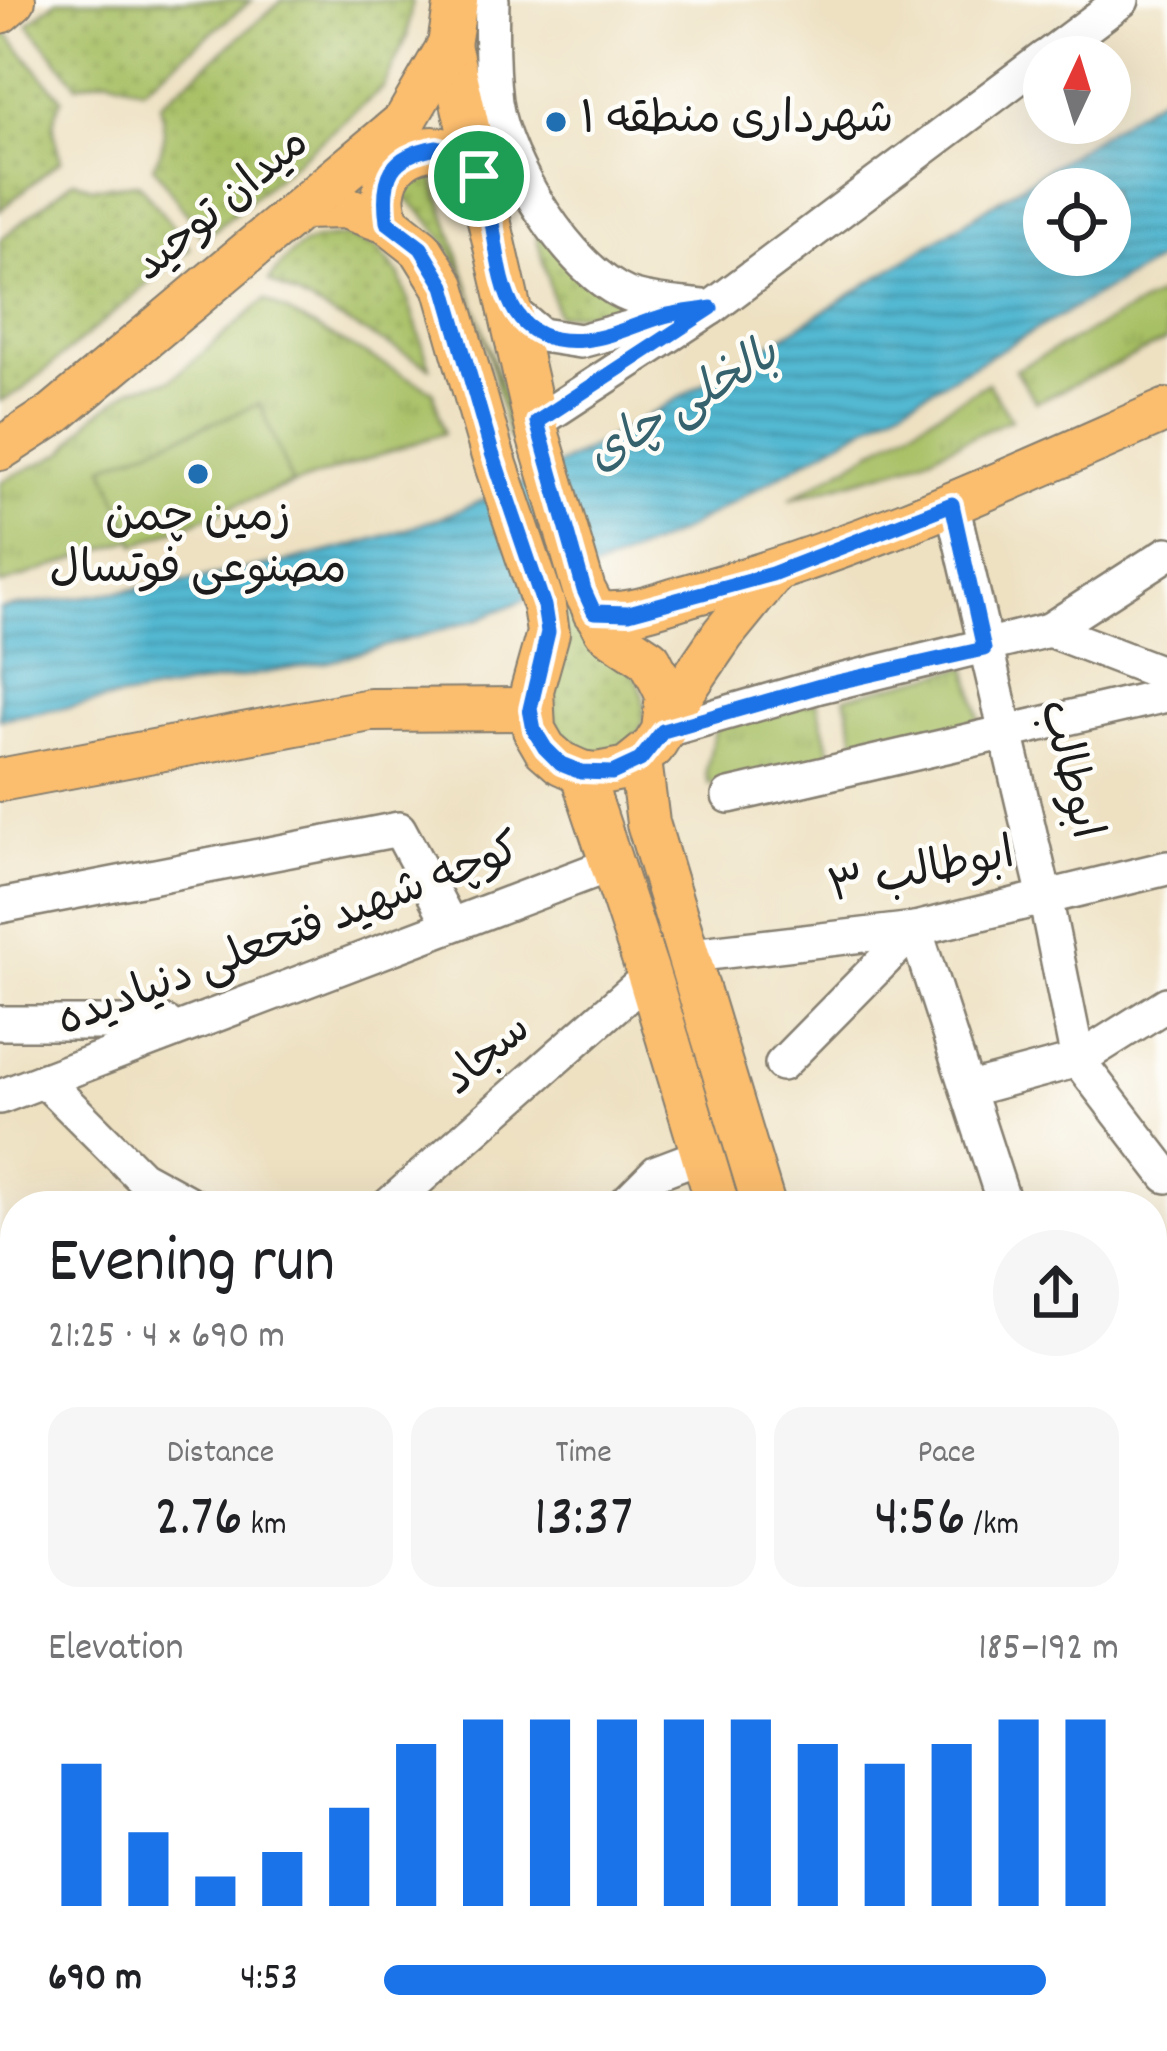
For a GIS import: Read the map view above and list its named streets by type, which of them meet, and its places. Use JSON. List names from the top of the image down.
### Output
{
  "streets": {
    "main road": ["میدان توحید"],
    "street": [
      "ابوطالب",
      "ابوطالب ۳",
      "کوچه شهید فتحعلی دنیادیده",
      "سجاد"
    ]
  },
  "crossings": [
    ["ابوطالب", "ابوطالب ۳"]
  ],
  "water": ["بالخلی چای"],
  "places": ["شهرداری منطقه ۱", "زمین چمن مصنوعی فوتسال"],
  "north": "top",
  "page": {
    "heading": ["Evening run", "21:25 · 4 × 690 m"],
    "stats": [
      ["Distance", "2.76 km"],
      ["Time", "13:37"],
      ["Pace", "4:56 /km"]
    ],
    "chart": ["Elevation", "185–192 m"],
    "list": [
      {
        "name": "690 m",
        "note": "4:53"
      }
    ]
  }
}
